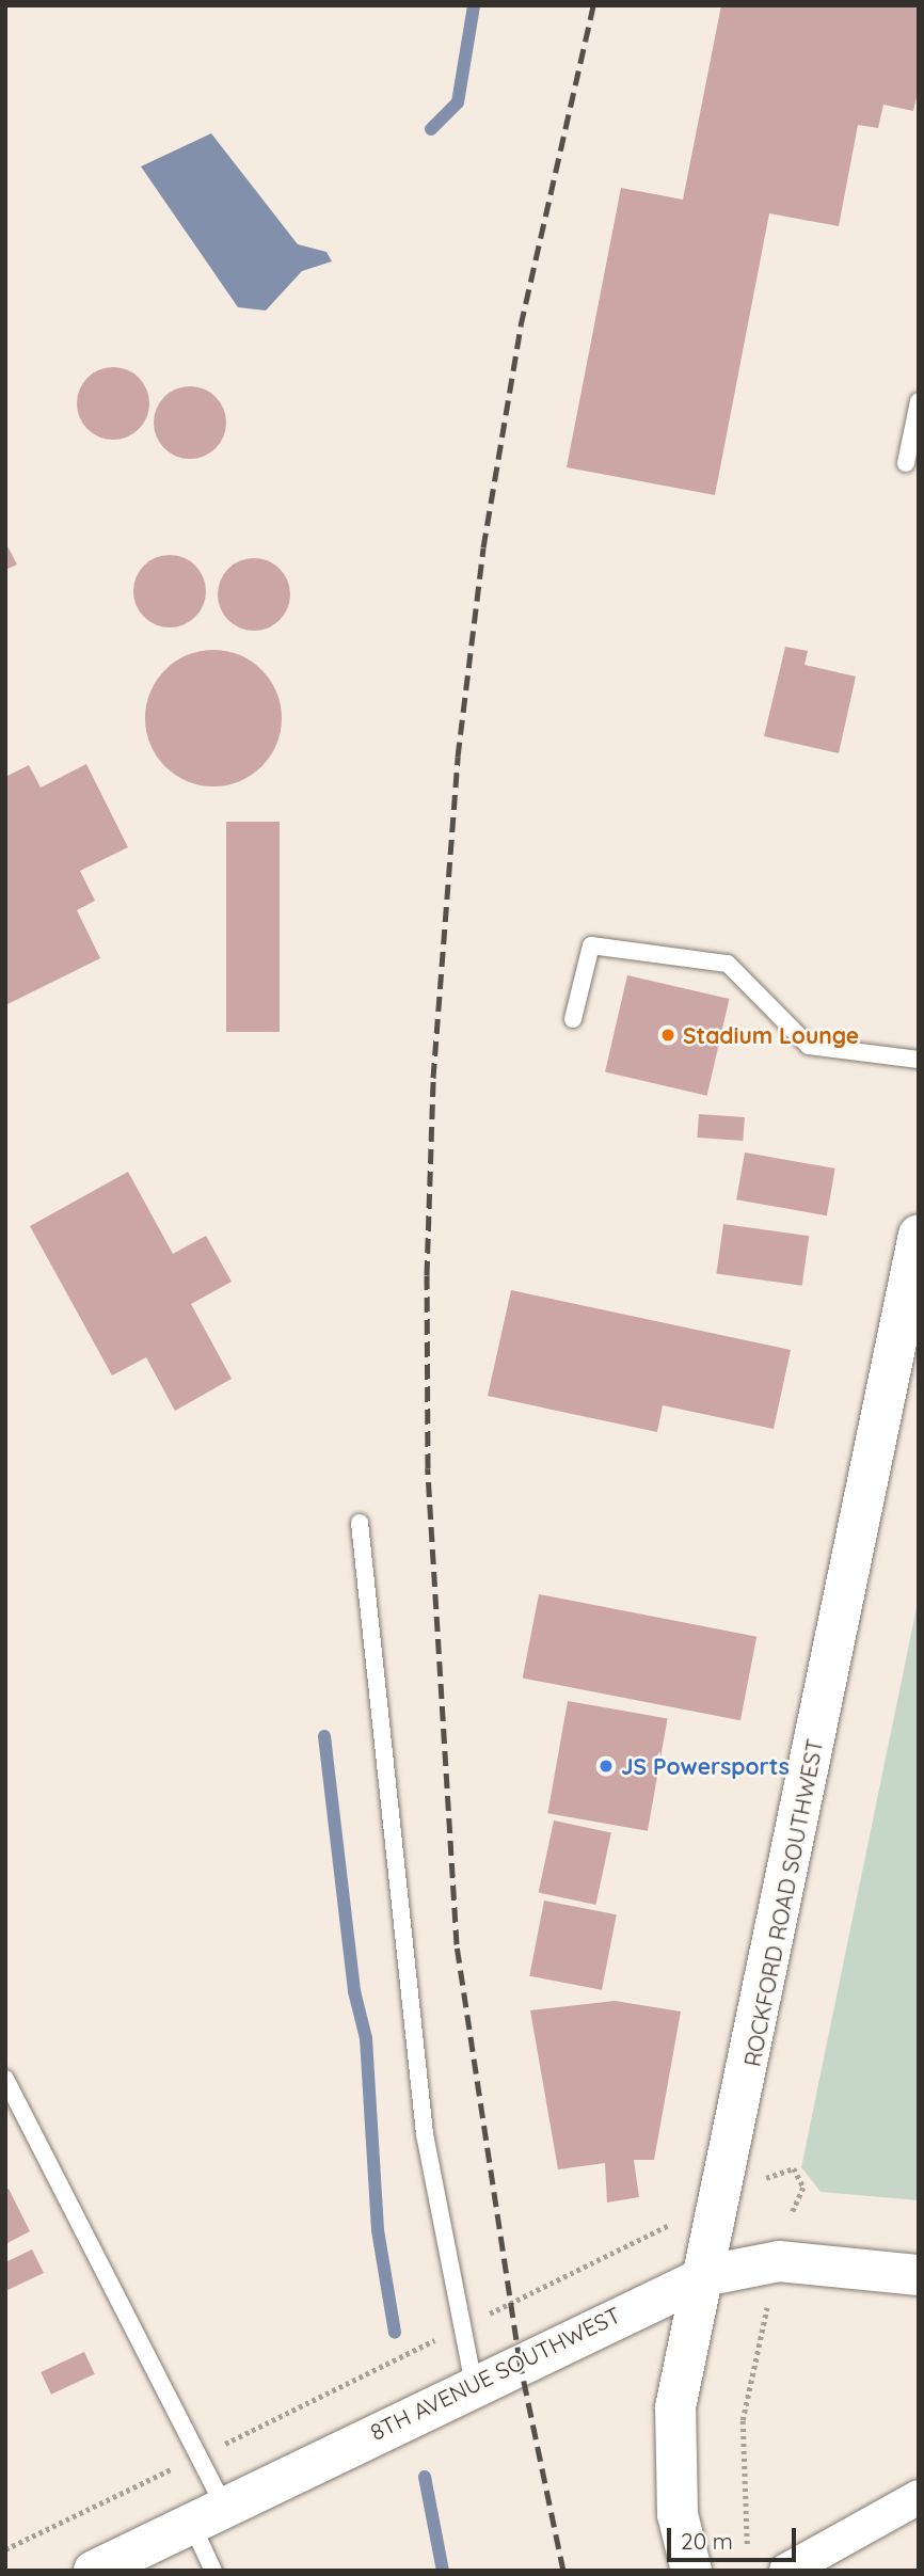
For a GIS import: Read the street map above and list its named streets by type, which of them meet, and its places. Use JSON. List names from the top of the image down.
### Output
{
  "streets": {
    "street": ["ROCKFORD ROAD SOUTHWEST", "8TH AVENUE SOUTHWEST"]
  },
  "crossings": [
    ["ROCKFORD ROAD SOUTHWEST", "8TH AVENUE SOUTHWEST"]
  ],
  "places": ["Stadium Lounge", "JS Powersports"],
  "scale_bar": "20 m"
}
